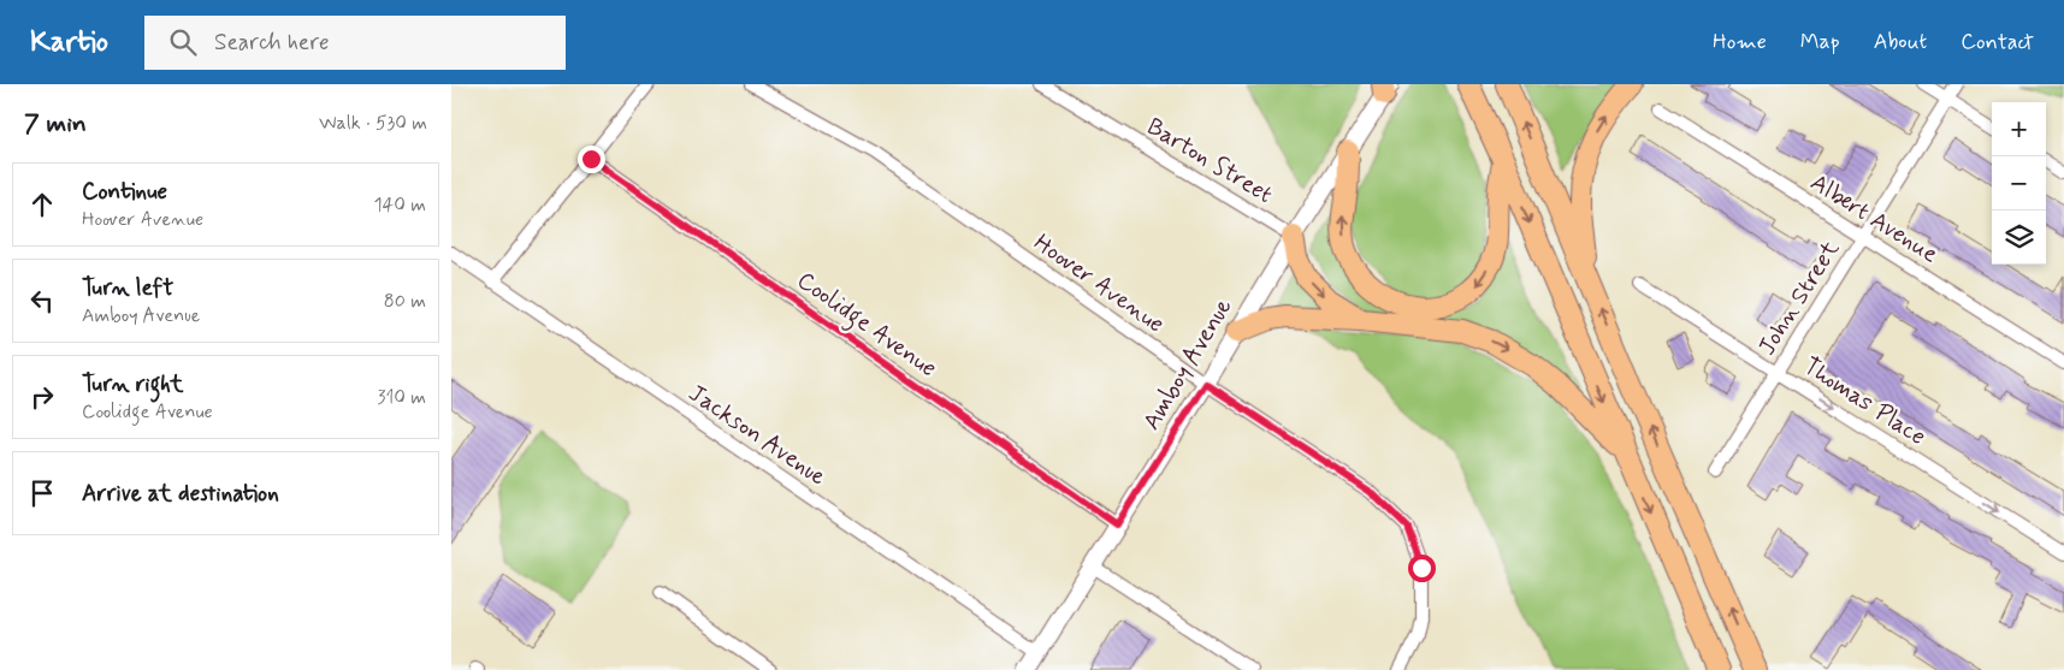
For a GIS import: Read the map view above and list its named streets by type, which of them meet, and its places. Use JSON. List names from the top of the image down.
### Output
{
  "streets": {
    "street": [
      "Barton Street",
      "Albert Avenue",
      "Hoover Avenue",
      "John Street",
      "Coolidge Avenue",
      "Amboy Avenue",
      "Thomas Place",
      "Jackson Avenue"
    ]
  },
  "crossings": [
    ["Barton Street", "Amboy Avenue"],
    ["Albert Avenue", "John Street"],
    ["Hoover Avenue", "Amboy Avenue"],
    ["John Street", "Thomas Place"],
    ["Coolidge Avenue", "Amboy Avenue"],
    ["Amboy Avenue", "Jackson Avenue"]
  ],
  "one_way": ["Thomas Place"],
  "page": {
    "header": "Kartio",
    "search": "Search here",
    "nav": [
      "Home",
      "Map",
      "About",
      "Contact"
    ],
    "heading": ["7 min", "Walk · 530 m"],
    "map_buttons": ["+", "−"],
    "list": [
      ["Continue", "Hoover Avenue", "140 m"],
      ["Turn left", "Amboy Avenue", "80 m"],
      ["Turn right", "Coolidge Avenue", "310 m"],
      "Arrive at destination"
    ]
  }
}
